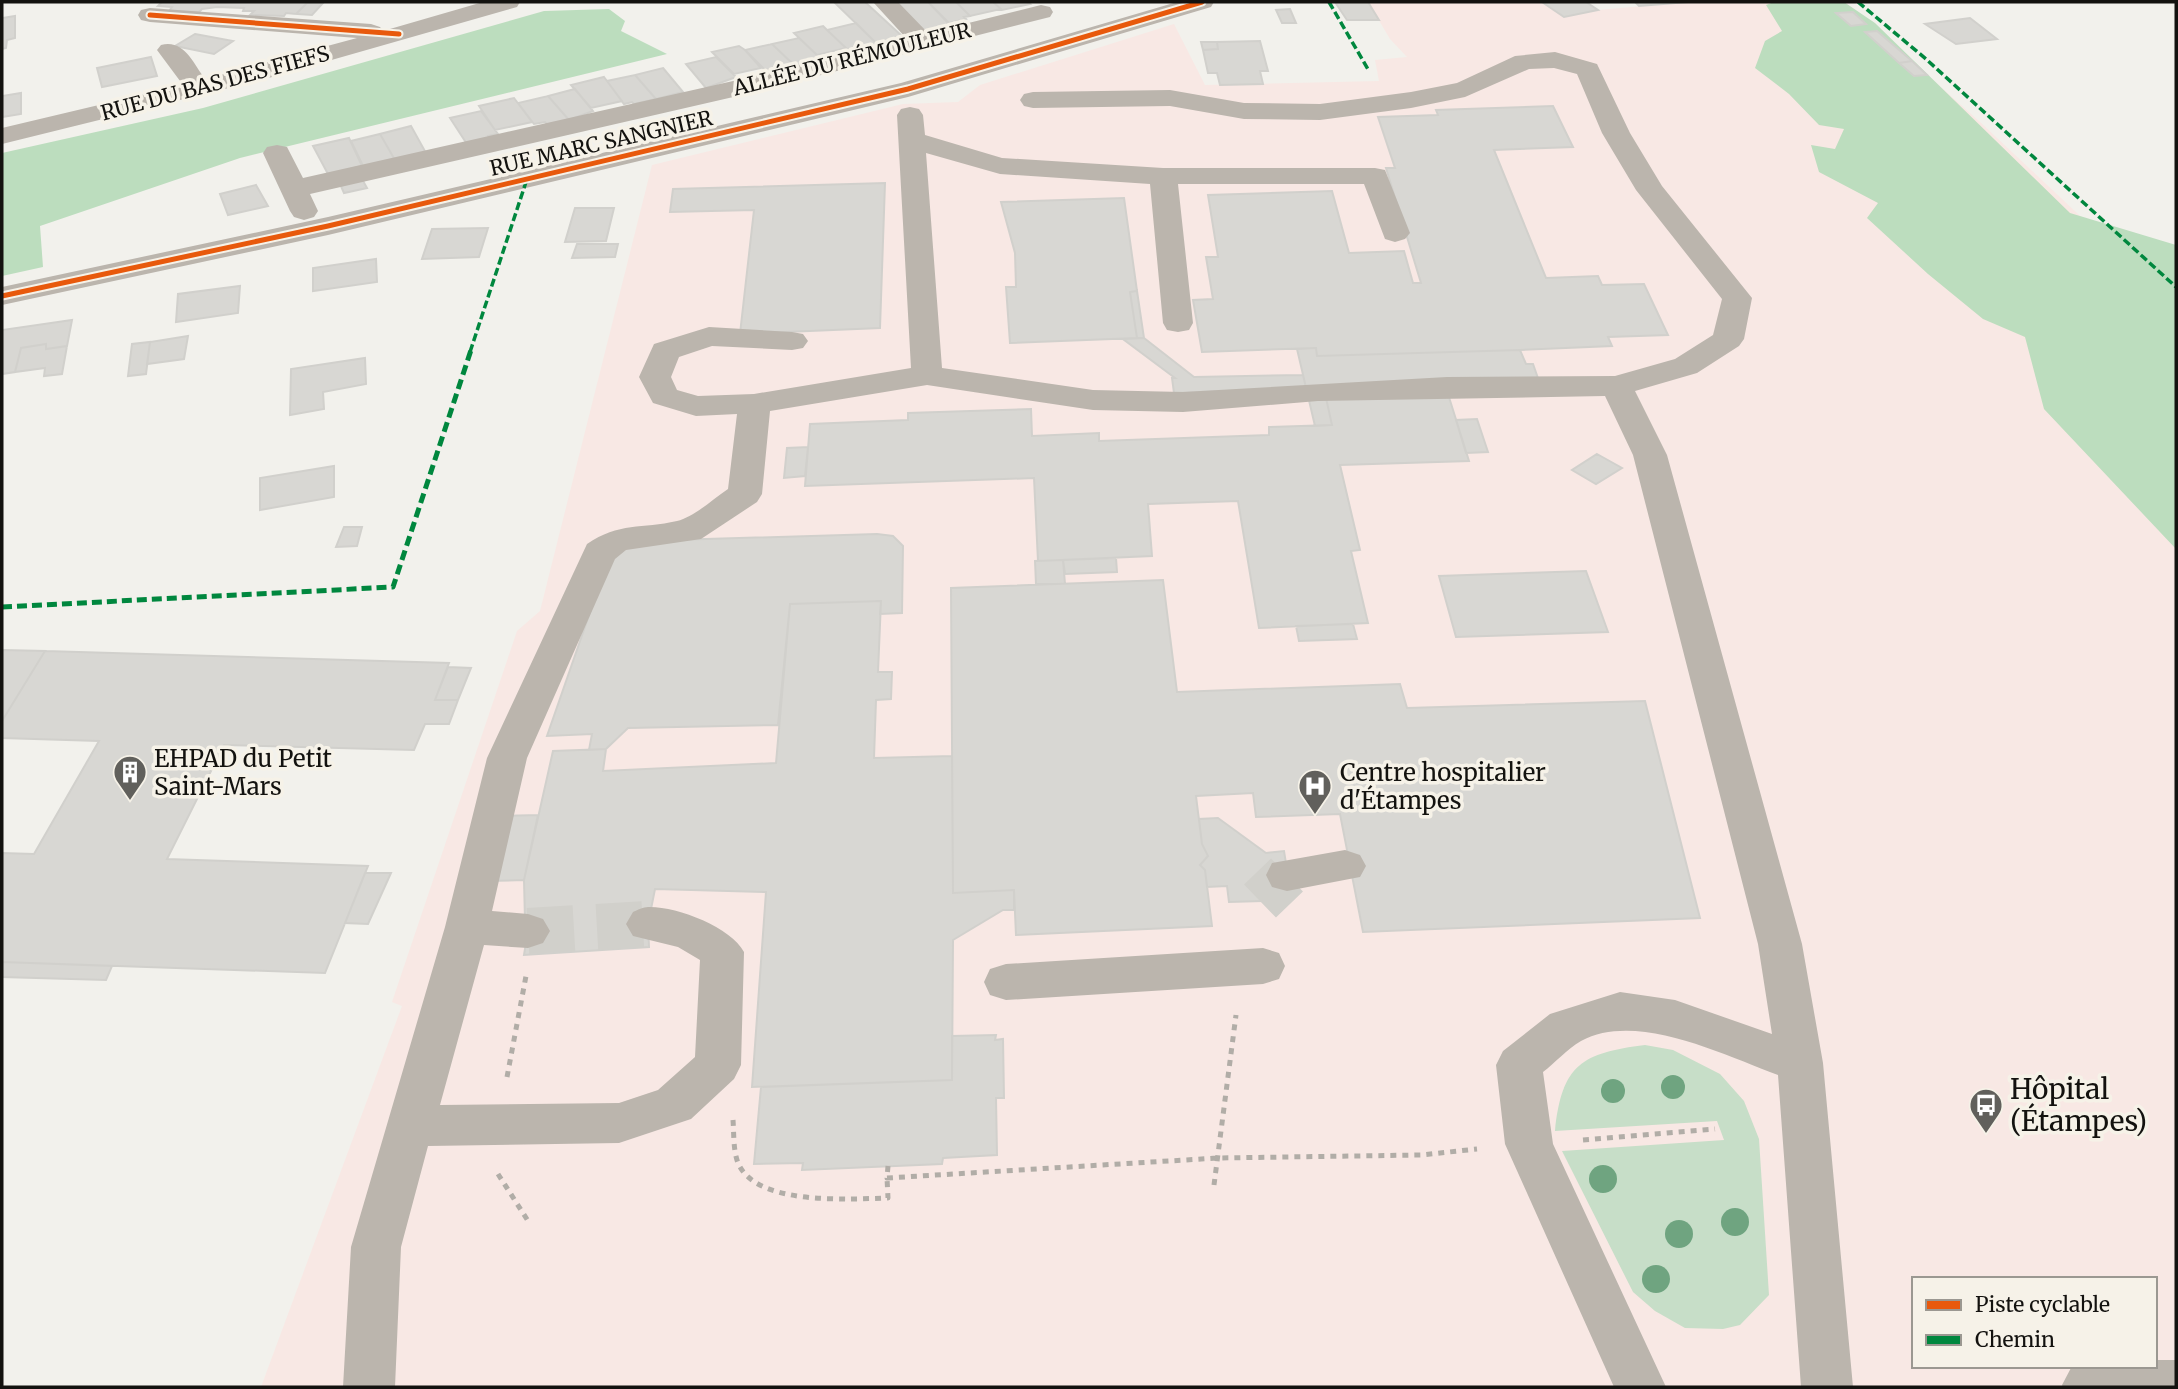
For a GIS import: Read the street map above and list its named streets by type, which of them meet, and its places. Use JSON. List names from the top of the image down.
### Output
{
  "streets": {
    "street": ["ALLÉE DU RÉMOULEUR", "RUE DU BAS DES FIEFS", "RUE MARC SANGNIER"]
  },
  "places": {
    "building": ["EHPAD du Petit Saint-Mars"],
    "hospital": ["Centre hospitalier d'Étampes"],
    "bus stop": ["Hôpital (Étampes)"]
  },
  "legend": ["Piste cyclable", "Chemin"]
}
